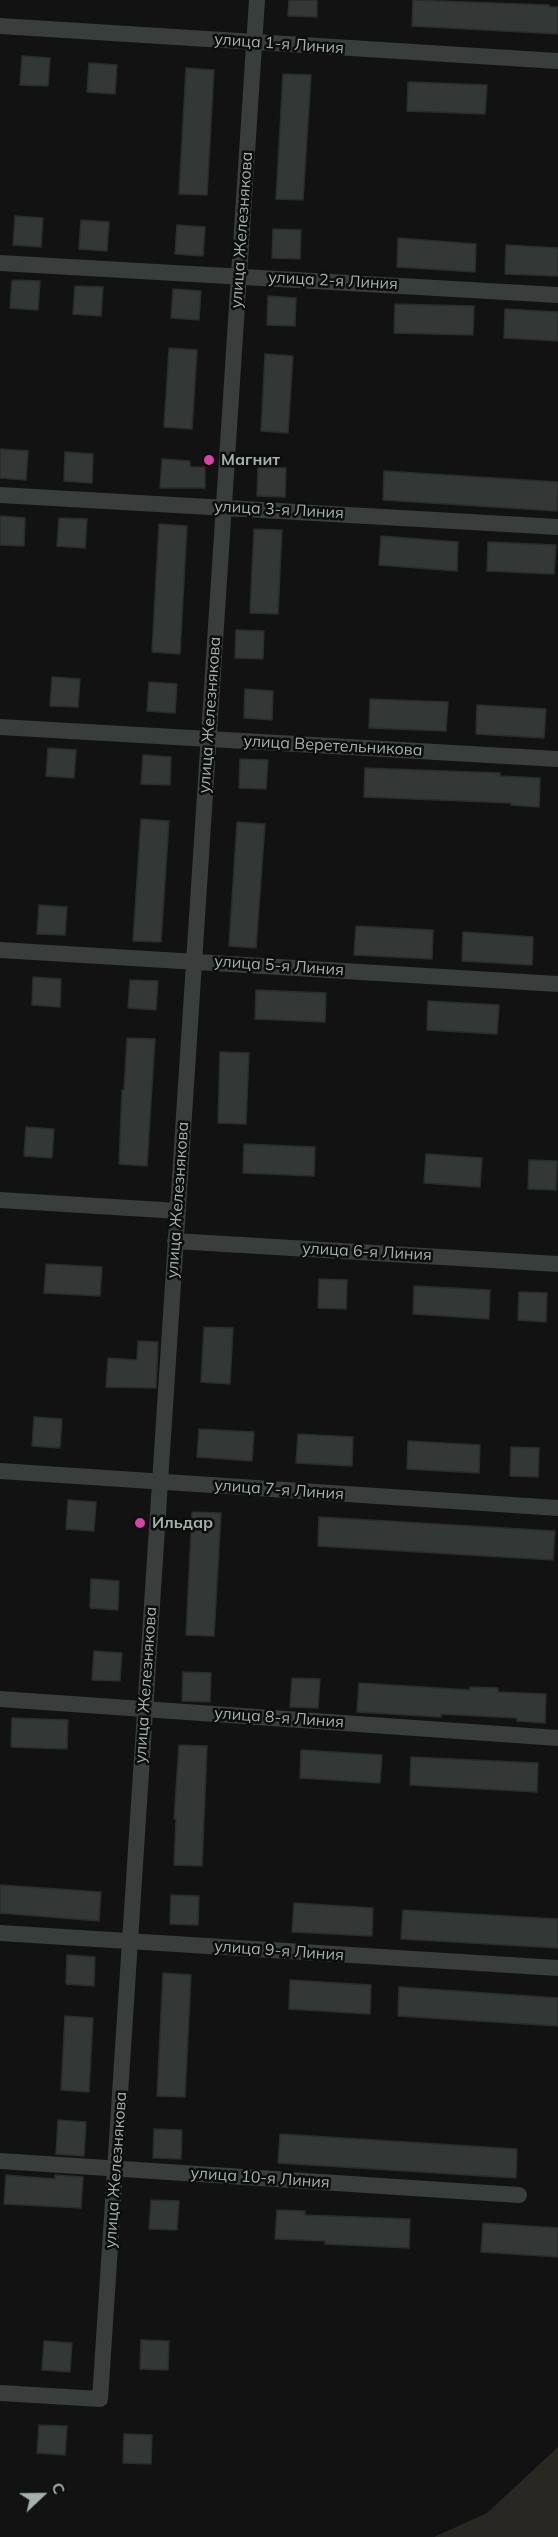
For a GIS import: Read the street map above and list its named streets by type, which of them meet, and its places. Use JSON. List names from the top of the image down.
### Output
{
  "streets": {
    "street": [
      "улица 1-я Линия",
      "улица Железнякова",
      "улица 2-я Линия",
      "улица 3-я Линия",
      "улица Веретельникова",
      "улица 5-я Линия",
      "улица 6-я Линия",
      "улица 7-я Линия",
      "улица 8-я Линия",
      "улица 9-я Линия",
      "улица 10-я Линия"
    ]
  },
  "crossings": [
    ["улица 1-я Линия", "улица Железнякова"],
    ["улица Железнякова", "улица 2-я Линия"],
    ["улица Железнякова", "улица 3-я Линия"],
    ["улица Железнякова", "улица Веретельникова"],
    ["улица Железнякова", "улица 5-я Линия"],
    ["улица Железнякова", "улица 6-я Линия"],
    ["улица Железнякова", "улица 7-я Линия"],
    ["улица Железнякова", "улица 8-я Линия"],
    ["улица Железнякова", "улица 9-я Линия"],
    ["улица Железнякова", "улица 10-я Линия"]
  ],
  "places": ["Магнит", "Ильдар"],
  "north": "right"
}
